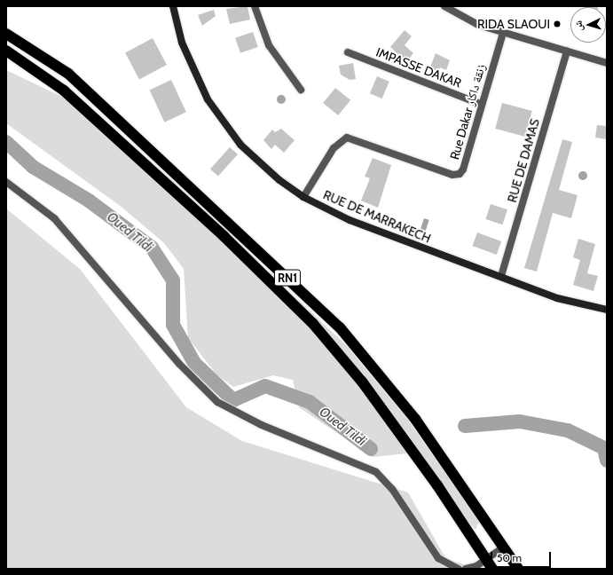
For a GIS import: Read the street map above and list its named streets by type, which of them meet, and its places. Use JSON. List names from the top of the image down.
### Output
{
  "streets": {
    "highway": ["RN1"],
    "street": [
      "IMPASSE DAKAR",
      "Rue Dakar زنقة داكار",
      "RUE DE DAMAS",
      "RUE DE MARRAKECH"
    ]
  },
  "crossings": [
    ["IMPASSE DAKAR", "Rue Dakar زنقة داكار"],
    ["Rue Dakar زنقة داكار", "RUE DE MARRAKECH"],
    ["RUE DE DAMAS", "RUE DE MARRAKECH"]
  ],
  "water": ["Oued Tildi"],
  "places": ["RIDA SLAOUI"],
  "scale_bar": "50 m",
  "north": "left"
}
